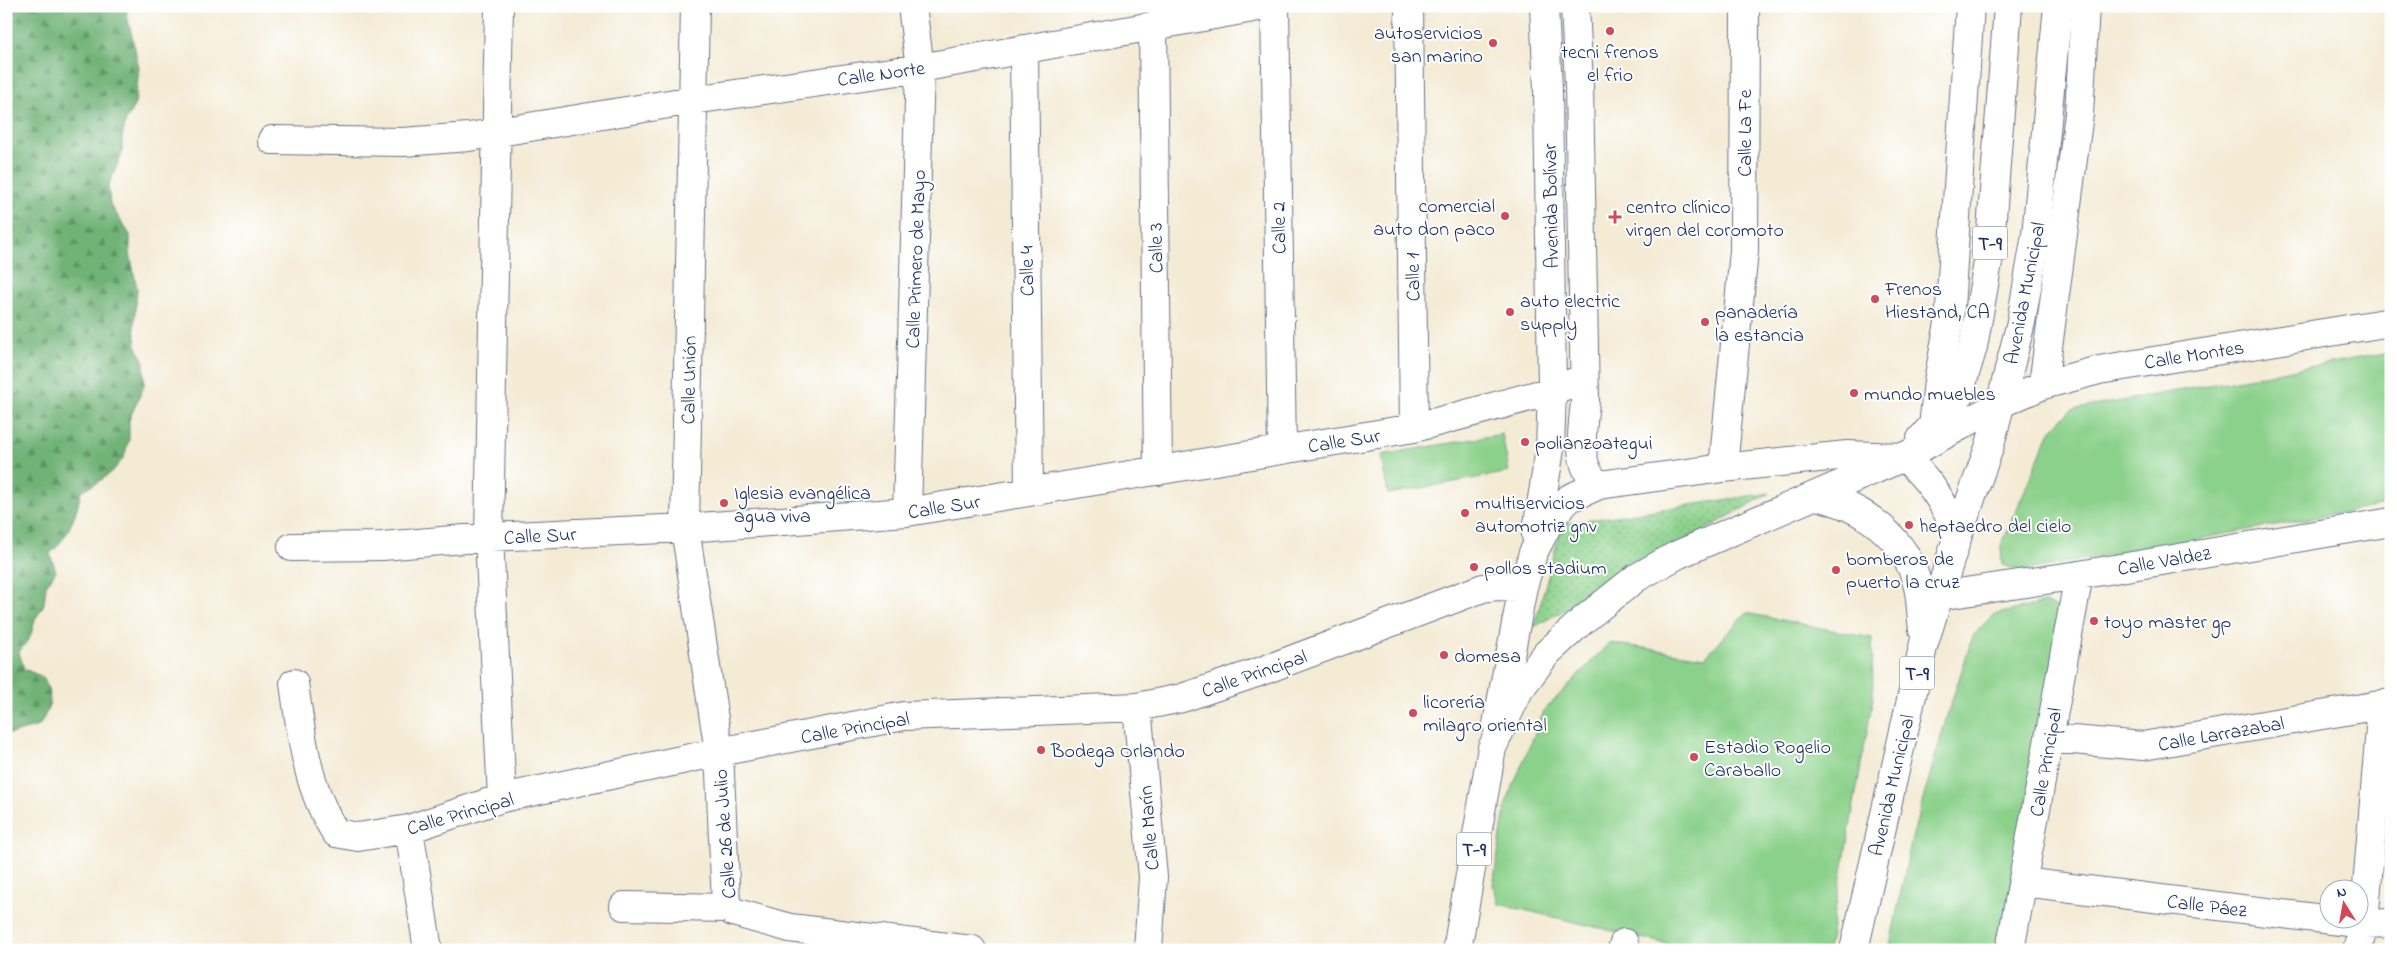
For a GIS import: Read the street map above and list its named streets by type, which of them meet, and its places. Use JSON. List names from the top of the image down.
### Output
{
  "streets": {
    "main road": [
      "Calle Norte",
      "Calle La Fe",
      "Avenida Bolívar",
      "Calle 2",
      "T-9",
      "Calle 3",
      "Calle Primero de Mayo",
      "Calle 4",
      "Calle 1",
      "Avenida Municipal",
      "Calle Montes",
      "Calle Unión",
      "Calle Sur",
      "Calle Valdez",
      "Calle Principal",
      "Calle Larrazabal",
      "Calle Marín",
      "Calle 26 de Julio",
      "Calle Páez"
    ]
  },
  "crossings": [
    ["Calle Norte", "Calle 3"],
    ["Calle Norte", "Calle Primero de Mayo"],
    ["Calle Norte", "Calle 4"],
    ["Calle Norte", "Calle Unión"],
    ["Calle La Fe", "T-9"],
    ["Avenida Bolívar", "T-9"],
    ["Avenida Bolívar", "Calle Sur"],
    ["Calle 2", "Calle Sur"],
    ["T-9", "Avenida Municipal"],
    ["T-9", "Calle Montes"],
    ["T-9", "Calle Principal"],
    ["Calle 3", "Calle Sur"],
    ["Calle Primero de Mayo", "Calle Sur"],
    ["Calle 4", "Calle Sur"],
    ["Calle 1", "Calle Sur"],
    ["Avenida Municipal", "Calle Montes"],
    ["Avenida Municipal", "Calle Valdez"],
    ["Calle Unión", "Calle Sur"],
    ["Calle Unión", "Calle Principal"],
    ["Calle Unión", "Calle 26 de Julio"],
    ["Calle Valdez", "Calle Principal"],
    ["Calle Principal", "Calle Larrazabal"],
    ["Calle Principal", "Calle Marín"],
    ["Calle Principal", "Calle 26 de Julio"],
    ["Calle Principal", "Calle Páez"]
  ],
  "places": {
    "other": [
      "tecni frenos el frio",
      "autoservicios san marino",
      "comercial auto don paco",
      "Frenos Hiestand, CA",
      "auto electric supply",
      "panadería la estancia",
      "mundo muebles",
      "polianzoategui",
      "Iglesia evangélica agua viva",
      "multiservicios automotriz gnv",
      "heptaedro del cielo",
      "pollos stadium",
      "bomberos de puerto la cruz",
      "toyo master gp",
      "domesa",
      "licorería milagro oriental",
      "Bodega Orlando",
      "Estadio Rogelio Caraballo"
    ],
    "health": ["centro clínico virgen del coromoto"]
  },
  "north": "top"
}
